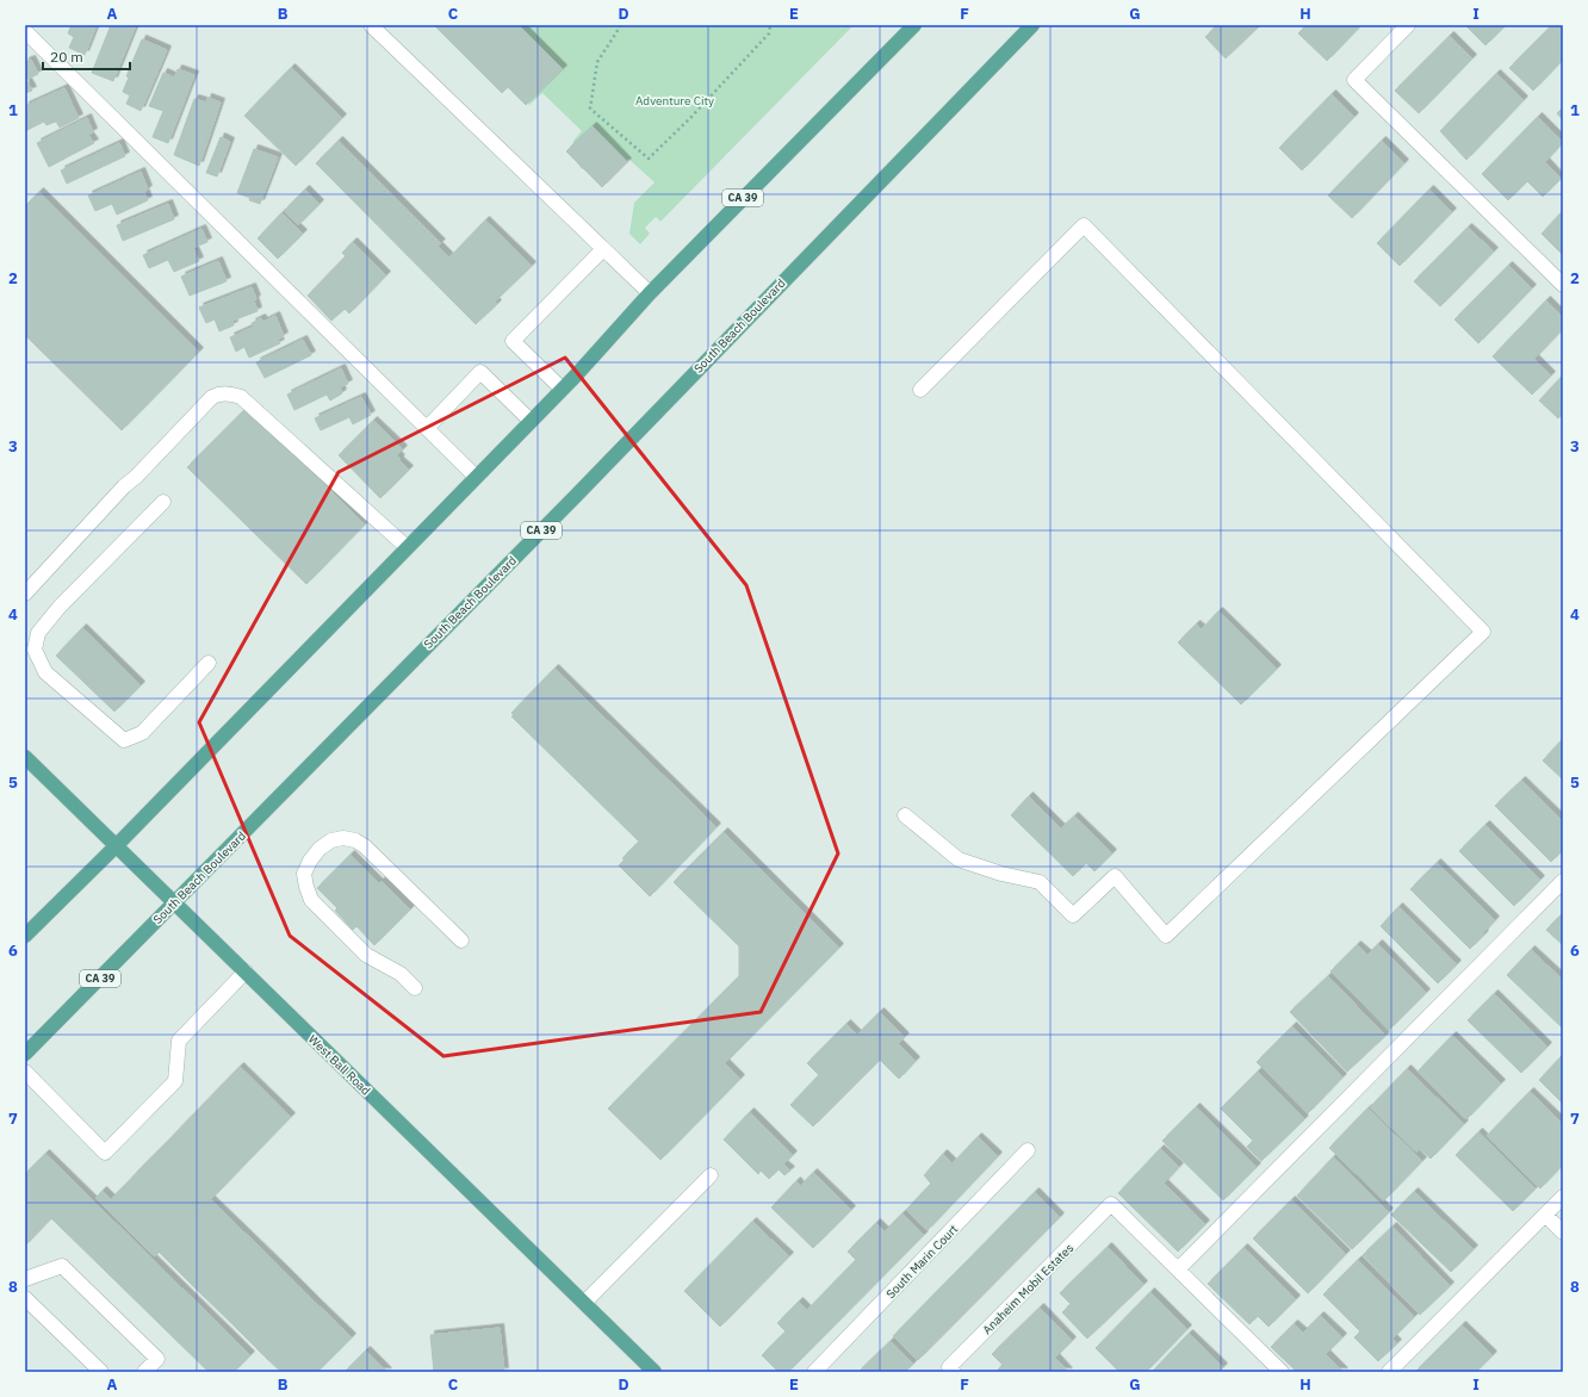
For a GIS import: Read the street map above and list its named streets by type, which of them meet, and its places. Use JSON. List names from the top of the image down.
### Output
{
  "streets": {
    "main road": ["CA 39", "South Beach Boulevard", "West Ball Road"],
    "street": ["South Marin Court", "Anaheim Mobil Estates"]
  },
  "crossings": [
    ["CA 39", "West Ball Road"],
    ["South Beach Boulevard", "West Ball Road"]
  ],
  "parks": ["Adventure City"],
  "scale_bar": "20 m",
  "grid": {
    "columns": [
      "A",
      "B",
      "C",
      "D",
      "E",
      "F",
      "G",
      "H",
      "I"
    ],
    "rows": [
      "1",
      "2",
      "3",
      "4",
      "5",
      "6",
      "7",
      "8"
    ]
  }
}
